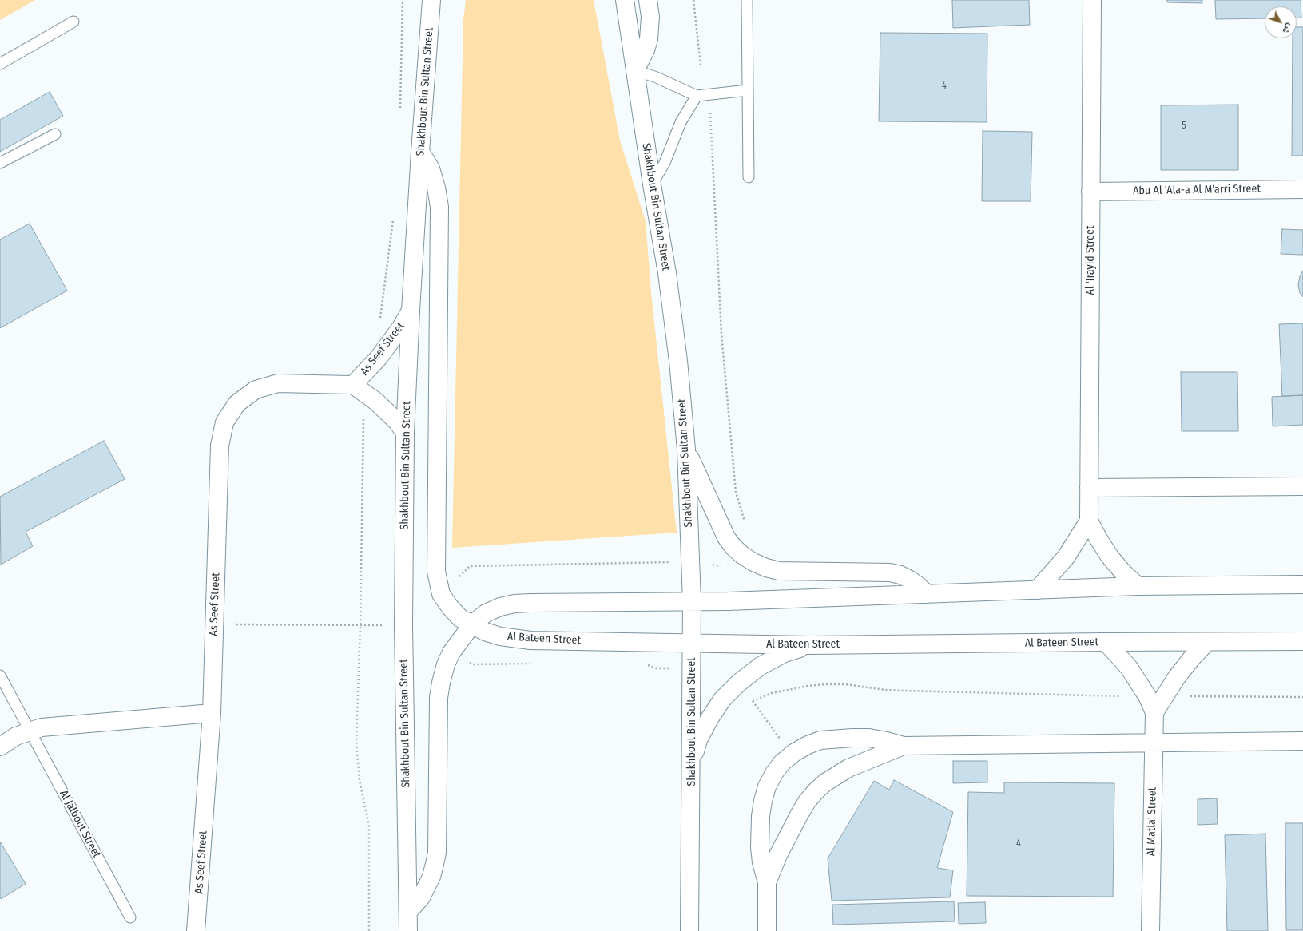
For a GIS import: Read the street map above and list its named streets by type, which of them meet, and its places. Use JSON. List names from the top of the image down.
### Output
{
  "streets": {
    "main road": [
      "Shakhbout Bin Sultan Street",
      "Abu Al 'Ala-a Al M'arri Street",
      "Al 'Irayid Street",
      "As Seef Street",
      "Al Bateen Street",
      "Al Matla' Street"
    ],
    "lane": ["Al Jalbout Street"]
  },
  "crossings": [
    ["Shakhbout Bin Sultan Street", "As Seef Street"],
    ["Shakhbout Bin Sultan Street", "Al Bateen Street"],
    ["Abu Al 'Ala-a Al M'arri Street", "Al 'Irayid Street"],
    ["Al Bateen Street", "Al Matla' Street"]
  ],
  "house_numbers": ["4", "5", "4"],
  "north": "bottom right"
}
